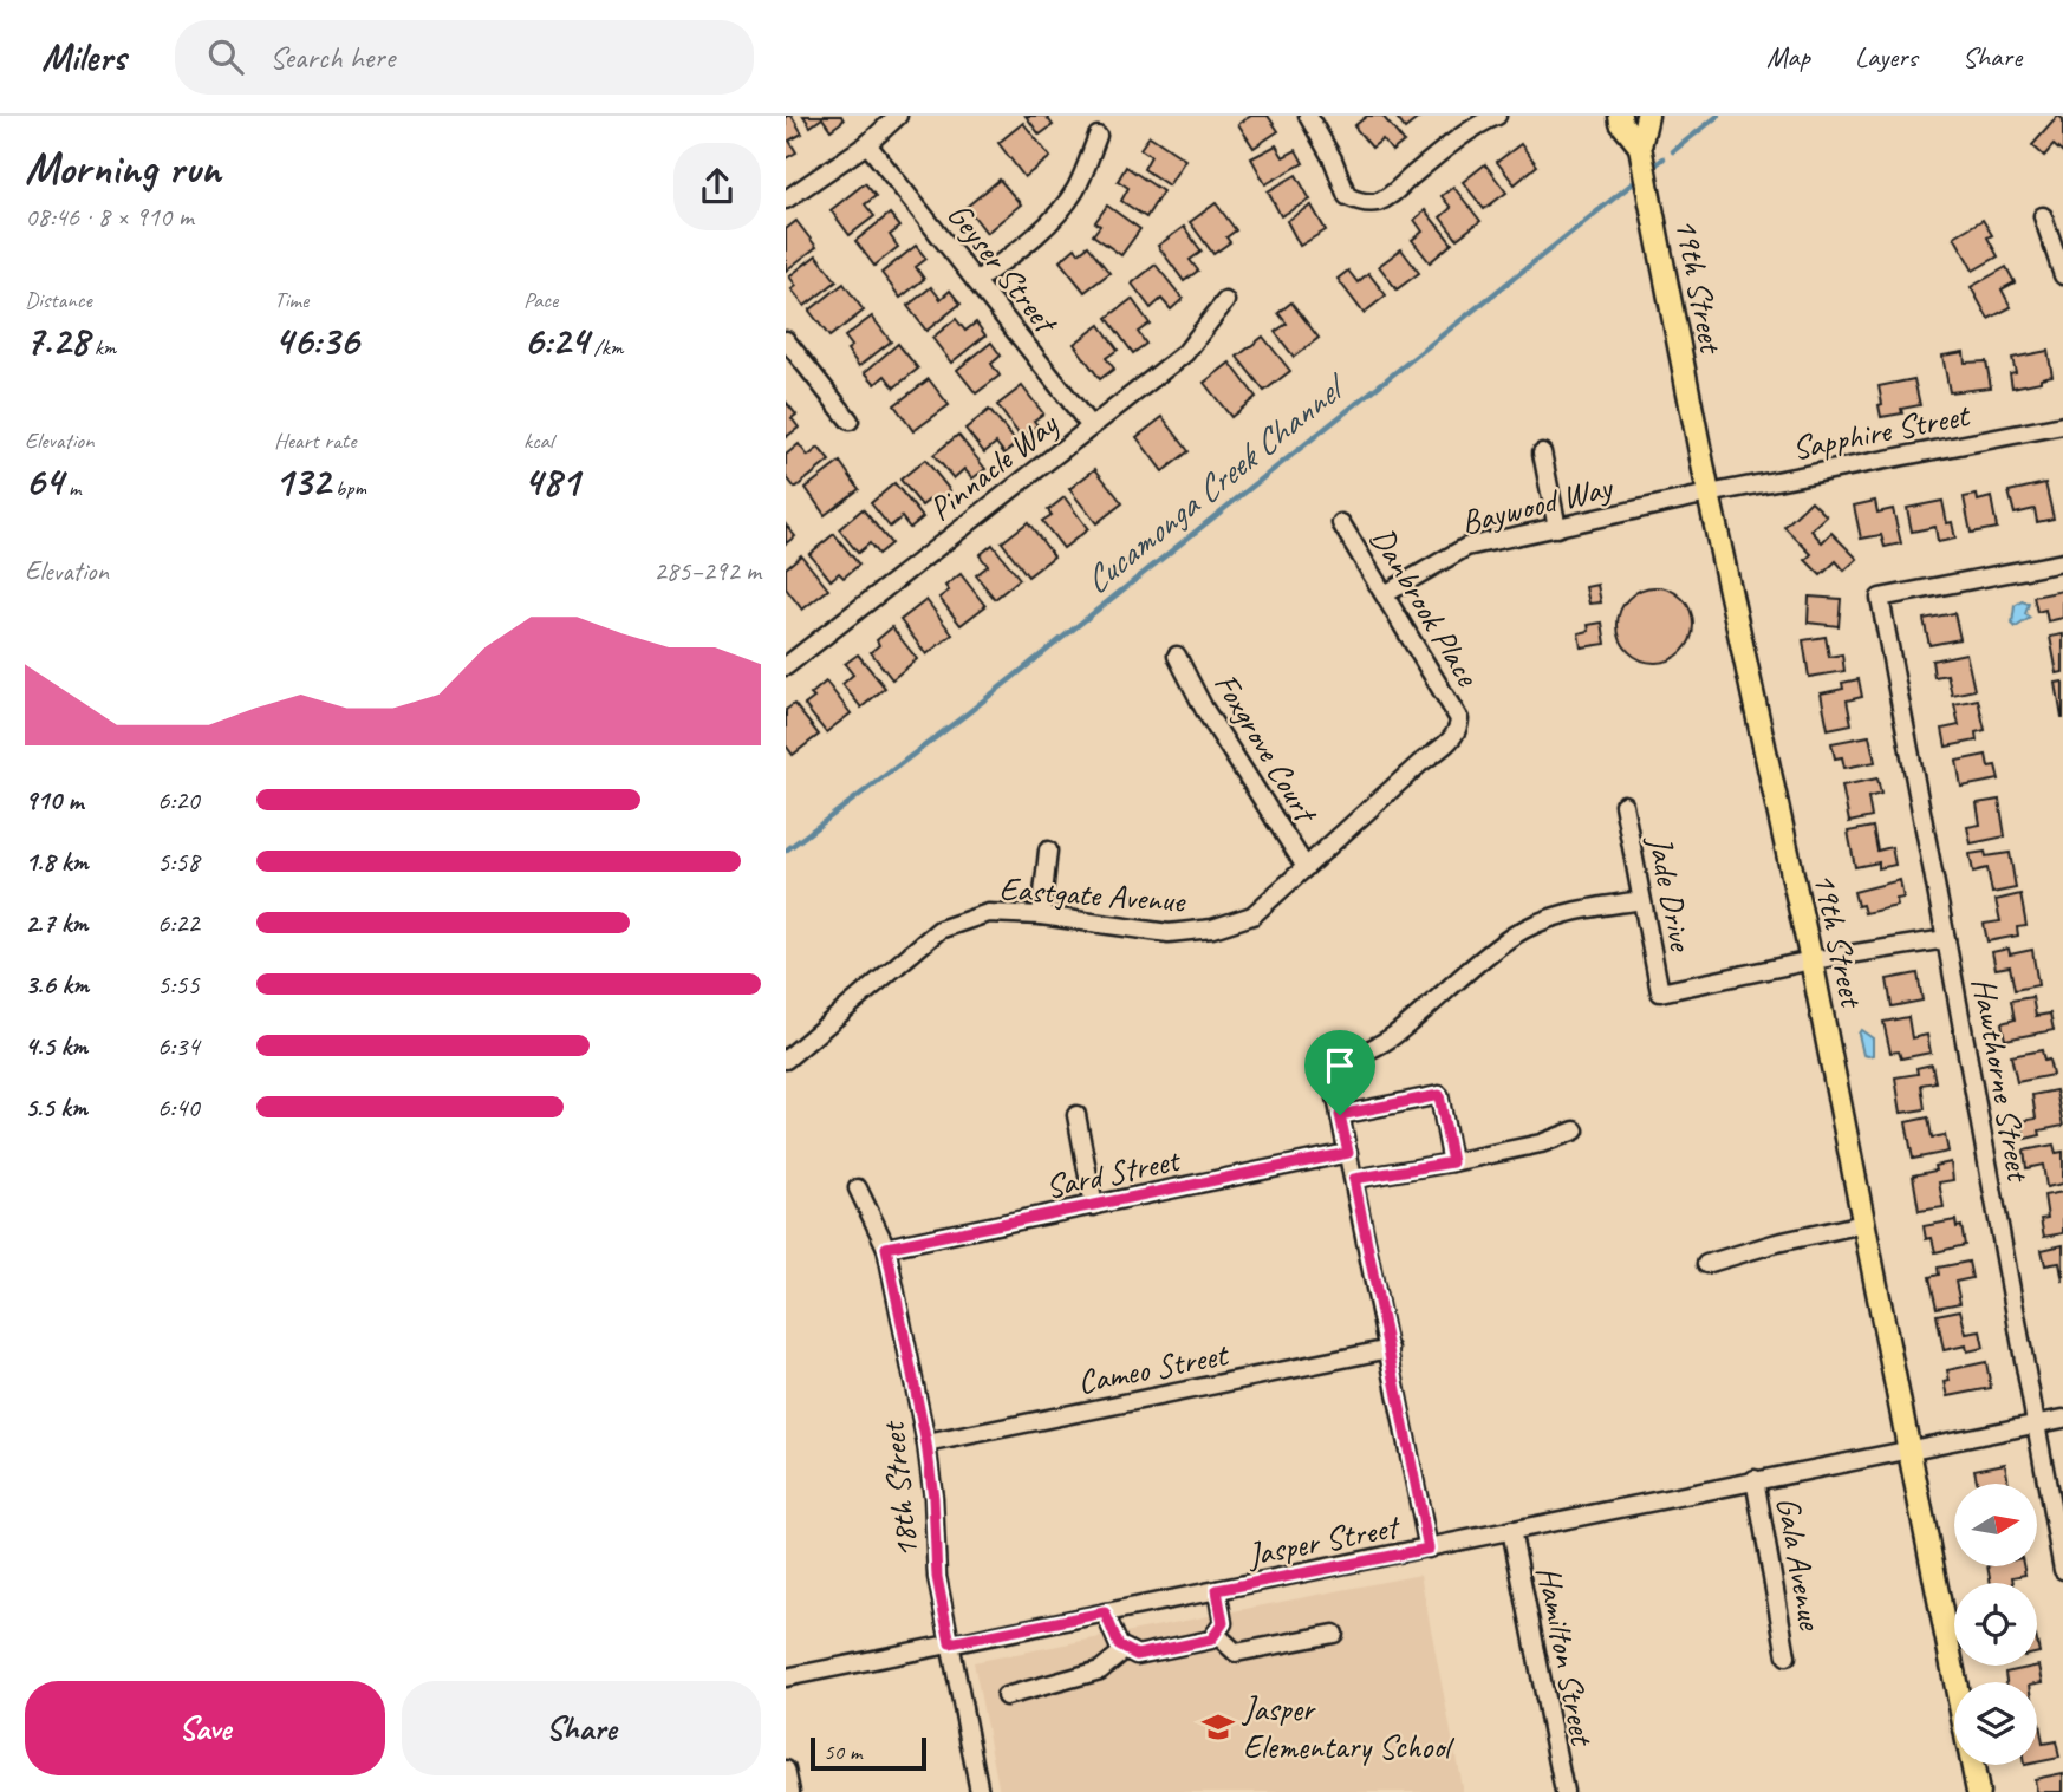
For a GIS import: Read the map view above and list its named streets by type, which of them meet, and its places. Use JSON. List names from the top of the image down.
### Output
{
  "streets": {
    "main road": ["19th Street"],
    "street": [
      "Geyser Street",
      "Sapphire Street",
      "Pinnacle Way",
      "Baywood Way",
      "Danbrook Place",
      "Foxgrove Court",
      "Jade Drive",
      "Eastgate Avenue",
      "Hawthorne Street",
      "Sard Street",
      "Cameo Street",
      "18th Street",
      "Jasper Street",
      "Gala Avenue",
      "Hamilton Street"
    ]
  },
  "crossings": [
    ["Geyser Street", "Pinnacle Way"],
    ["19th Street", "Sapphire Street"],
    ["19th Street", "Baywood Way"],
    ["19th Street", "Jade Drive"],
    ["19th Street", "Jasper Street"],
    ["Sapphire Street", "Baywood Way"],
    ["Baywood Way", "Danbrook Place"],
    ["Danbrook Place", "Eastgate Avenue"],
    ["Foxgrove Court", "Eastgate Avenue"],
    ["Hawthorne Street", "Jasper Street"],
    ["Sard Street", "18th Street"],
    ["Cameo Street", "18th Street"],
    ["18th Street", "Jasper Street"],
    ["Jasper Street", "Gala Avenue"],
    ["Jasper Street", "Hamilton Street"]
  ],
  "water": ["Cucamonga Creek Channel"],
  "places": {
    "school or university": ["Jasper Elementary School"]
  },
  "scale_bar": "50 m",
  "north": "right",
  "page": {
    "header": "Milers",
    "search": "Search here",
    "nav": ["Map", "Layers", "Share"],
    "heading": ["Morning run", "08:46 · 8 × 910 m"],
    "stats": [
      ["Distance", "7.28 km"],
      ["Time", "46:36"],
      ["Pace", "6:24 /km"],
      ["Elevation", "64 m"],
      ["Heart rate", "132 bpm"],
      ["kcal", "481"]
    ],
    "chart": ["Elevation", "285–292 m"],
    "list": [
      {
        "name": "910 m",
        "note": "6:20"
      },
      {
        "name": "1.8 km",
        "note": "5:58"
      },
      {
        "name": "2.7 km",
        "note": "6:22"
      },
      {
        "name": "3.6 km",
        "note": "5:55"
      },
      {
        "name": "4.5 km",
        "note": "6:34"
      },
      {
        "name": "5.5 km",
        "note": "6:40"
      }
    ],
    "buttons": ["Save", "Share"],
    "scale": "50 m"
  }
}
